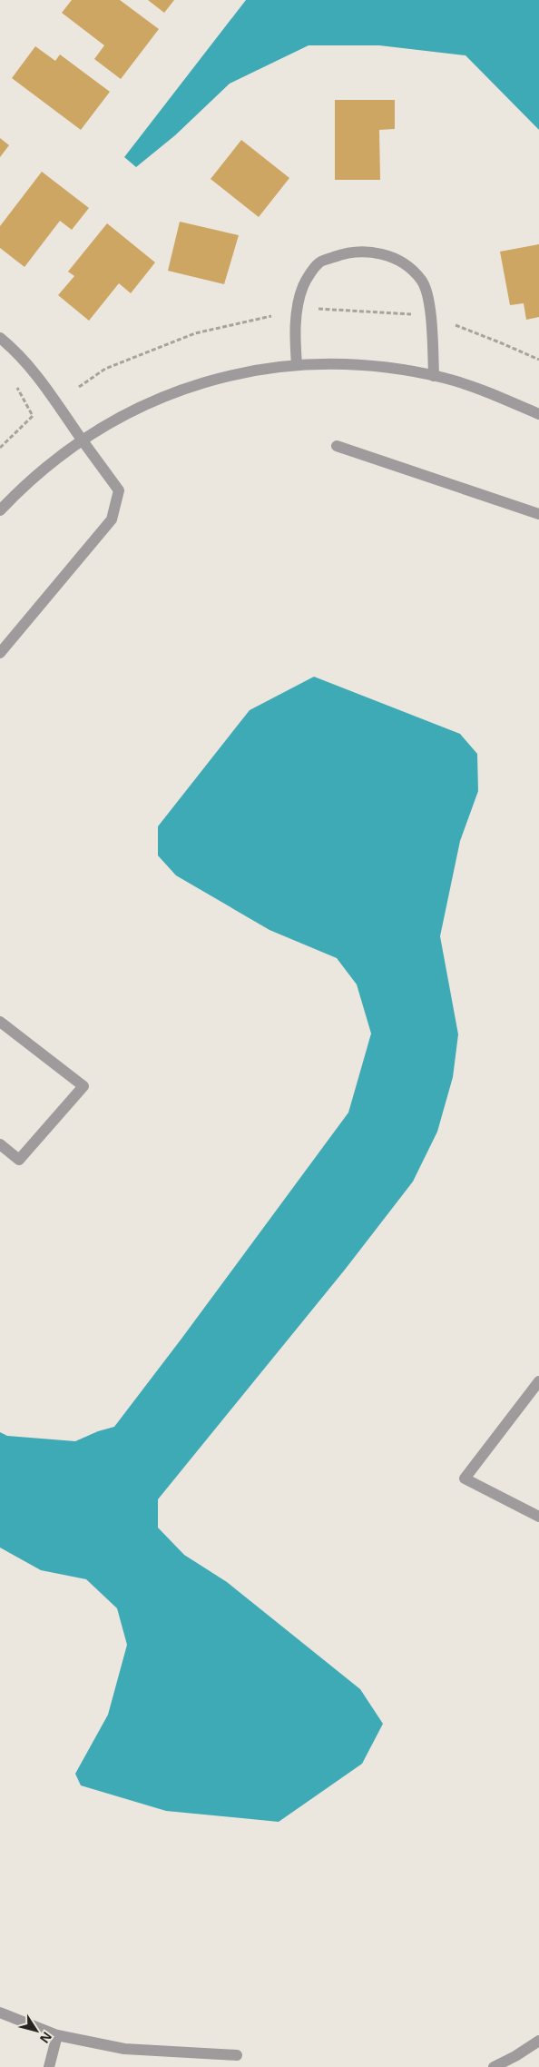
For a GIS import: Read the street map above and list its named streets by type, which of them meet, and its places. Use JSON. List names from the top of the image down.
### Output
{
  "north": "bottom right"
}
